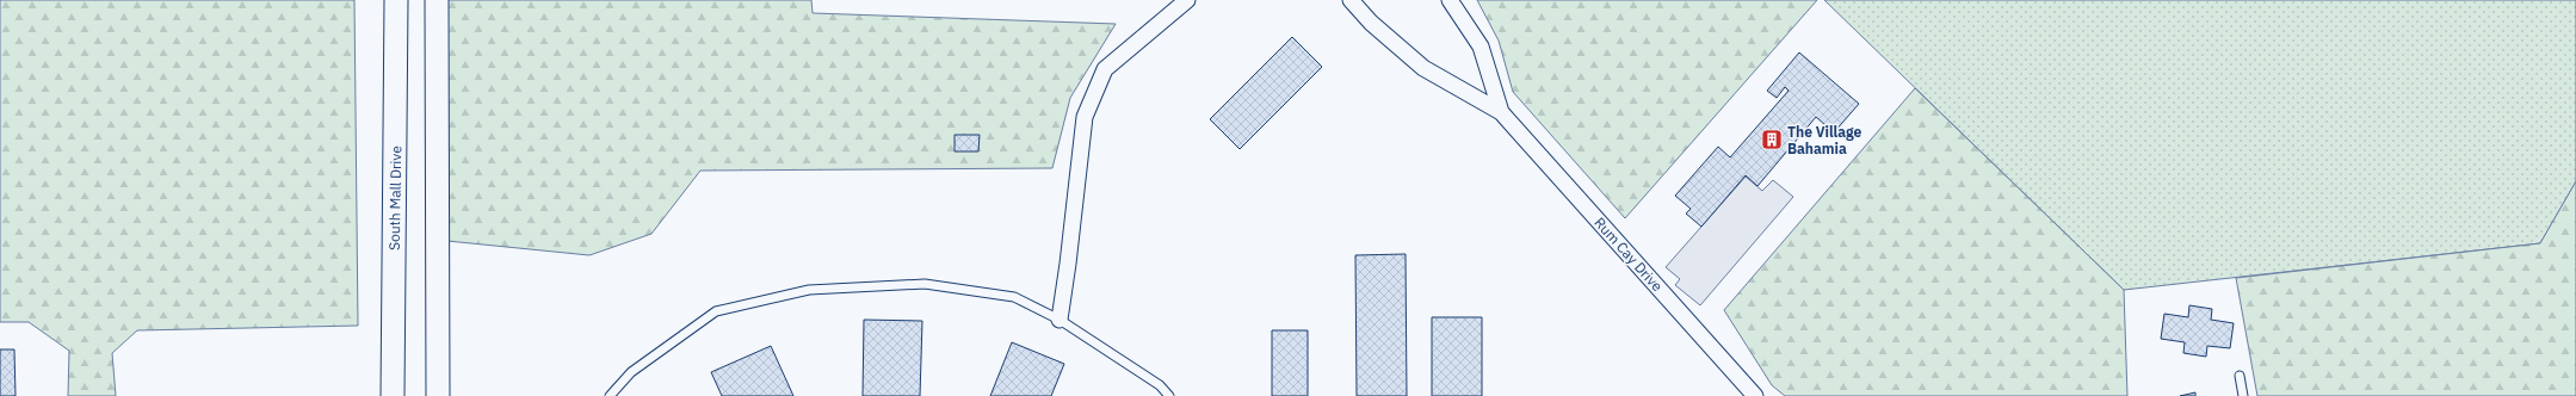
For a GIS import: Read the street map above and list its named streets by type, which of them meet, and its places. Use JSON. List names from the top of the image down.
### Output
{
  "streets": {
    "street": ["South Mall Drive", "Rum Cay Drive"]
  },
  "places": {
    "building": ["The Village Bahamia"]
  }
}
